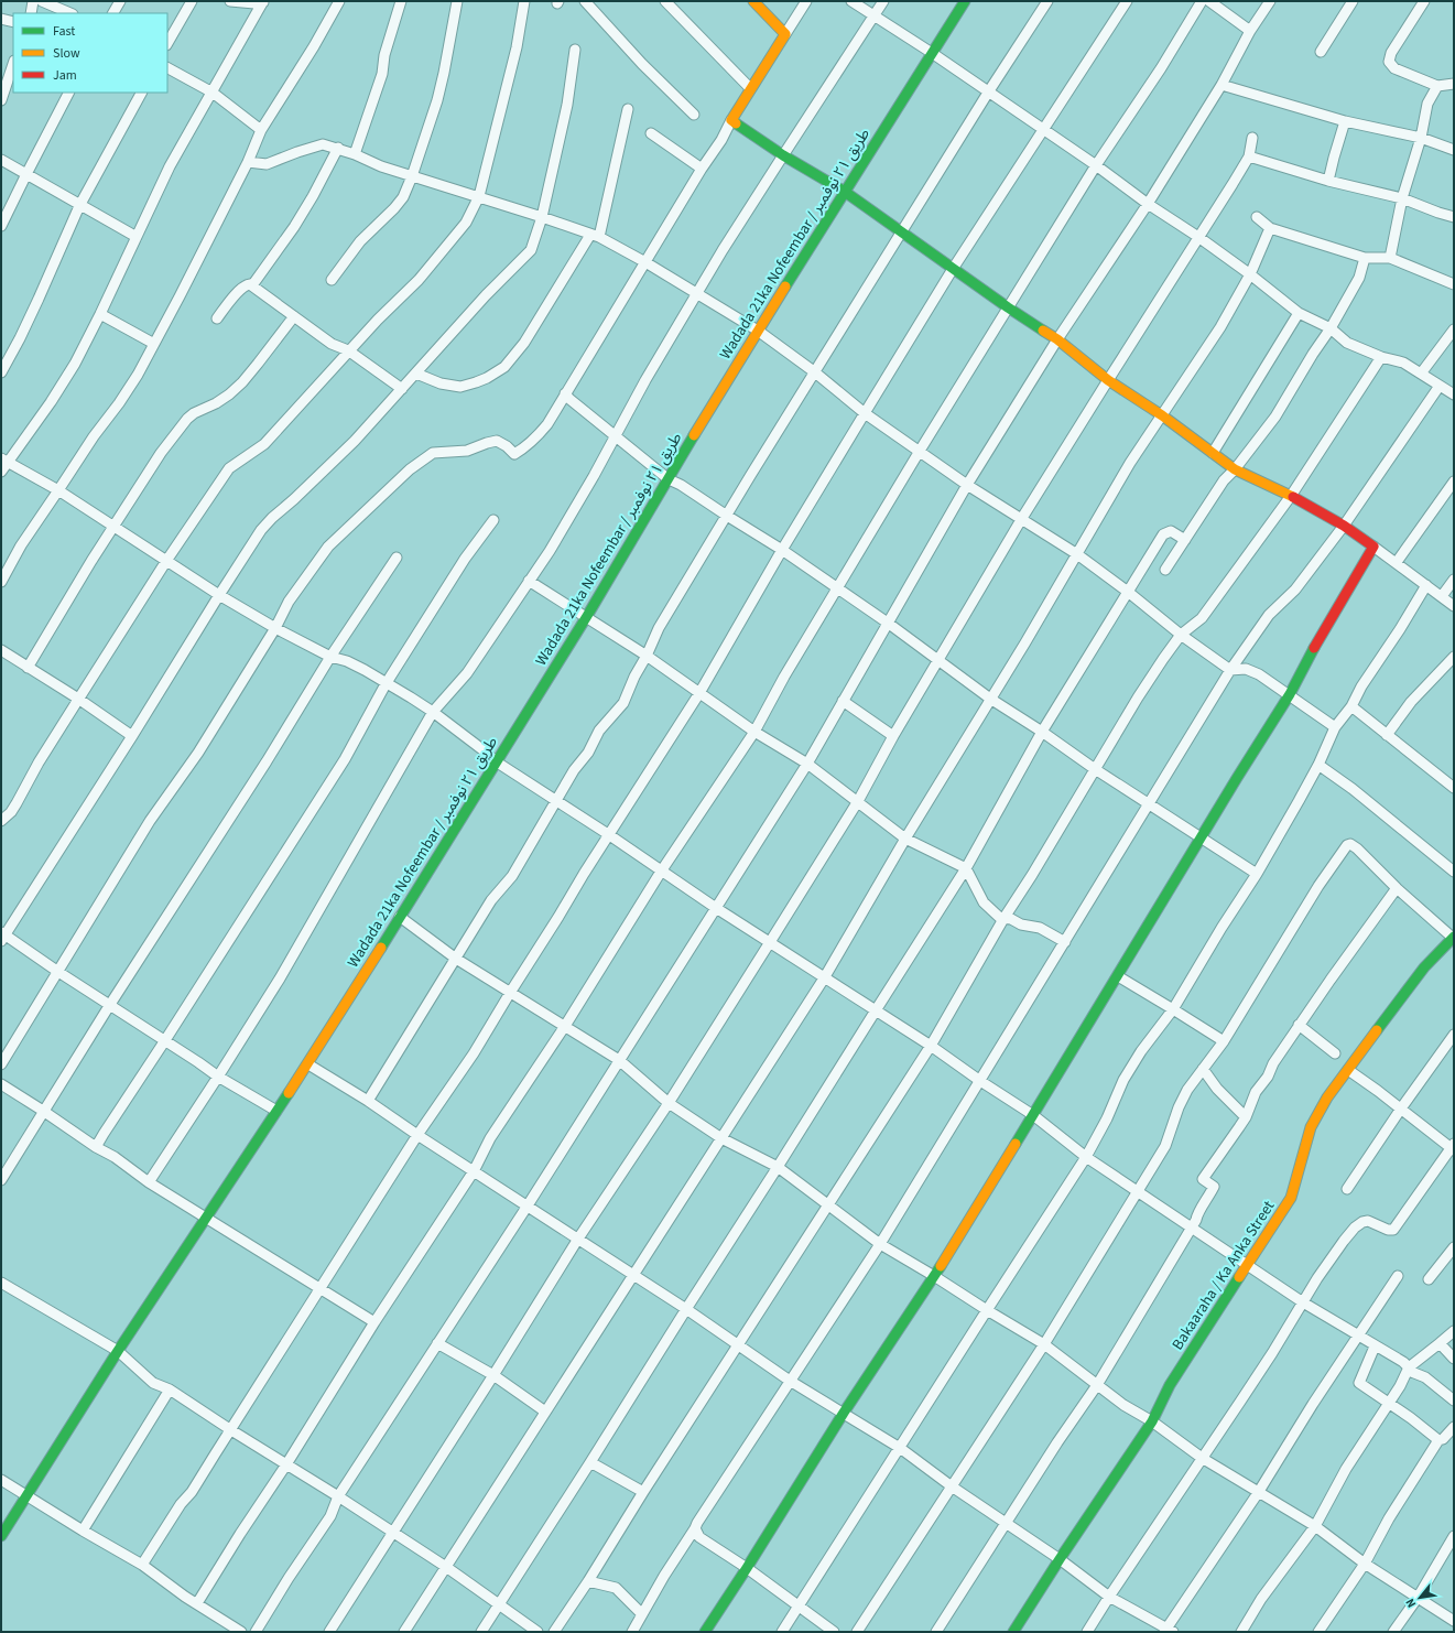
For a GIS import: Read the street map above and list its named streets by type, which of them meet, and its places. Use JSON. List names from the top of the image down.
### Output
{
  "streets": {
    "street": ["Wadada 21ka Nofeembar / طريق ٢١ نوفمبر", "Bakaaraha / Ka Anka Street"]
  },
  "legend": ["Fast", "Slow", "Jam"],
  "north": "bottom left"
}
